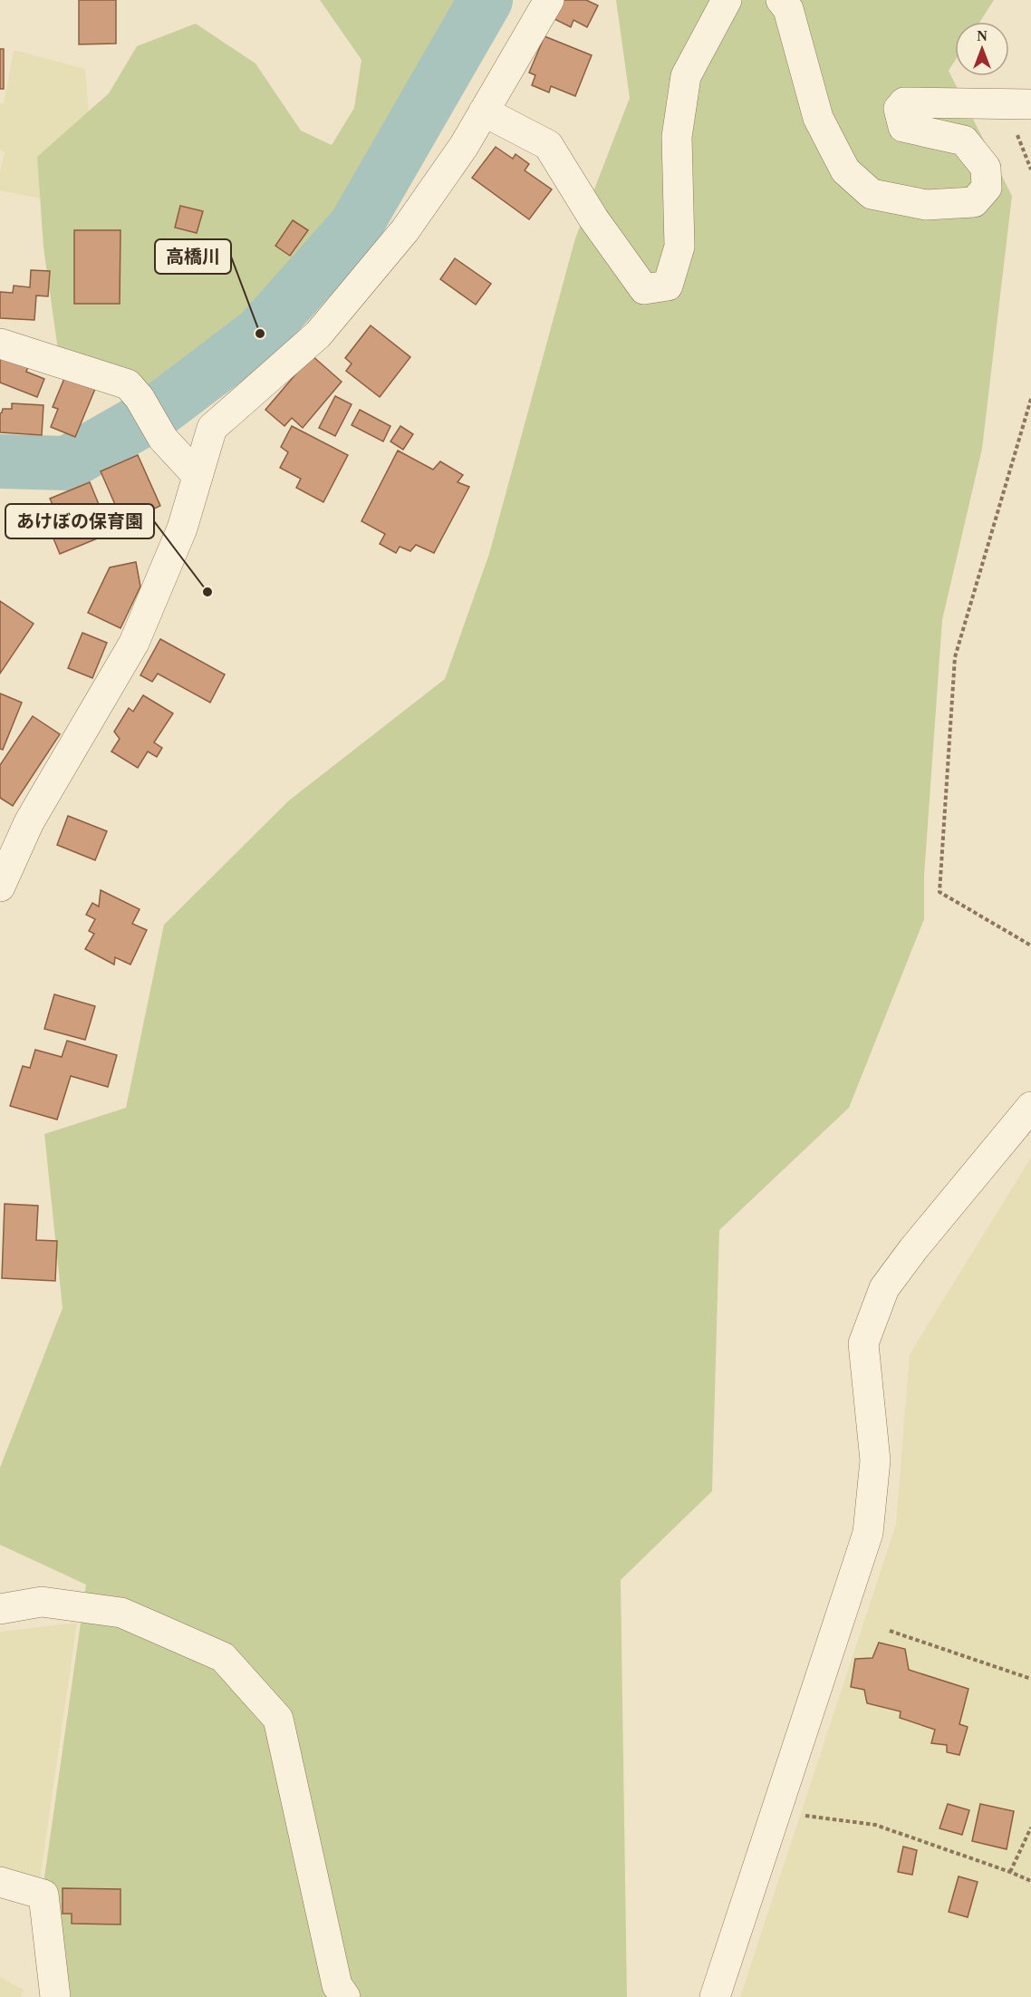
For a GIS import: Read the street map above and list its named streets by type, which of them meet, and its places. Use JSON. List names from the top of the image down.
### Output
{
  "places": ["高橋川", "あけぼの保育園"],
  "north": "top"
}
